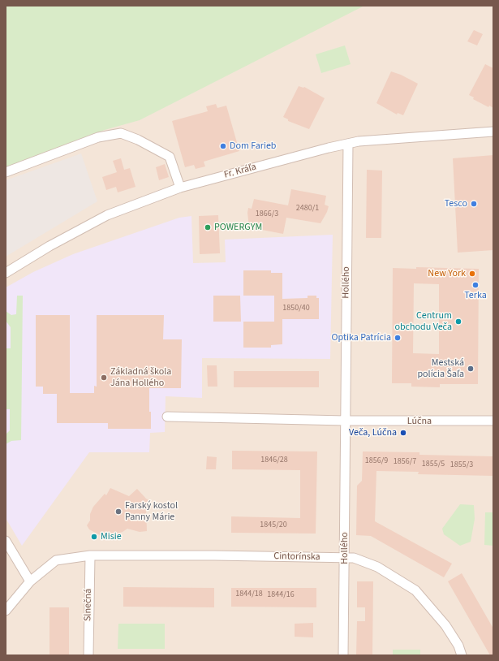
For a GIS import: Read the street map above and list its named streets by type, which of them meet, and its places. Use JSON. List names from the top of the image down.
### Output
{
  "streets": {
    "street": [
      "Fr. Kráľa",
      "Hollého",
      "Lúčna",
      "Cintorínska",
      "Slnečná"
    ]
  },
  "crossings": [
    ["Fr. Kráľa", "Hollého"],
    ["Hollého", "Lúčna"],
    ["Hollého", "Cintorínska"],
    ["Cintorínska", "Slnečná"]
  ],
  "places": [
    "Dom Farieb",
    "Tesco",
    "POWERGYM",
    "New York",
    "Terka",
    "Centrum obchodu Veča",
    "Optika Patrícia",
    "Mestská polícia Šaľa",
    "Základná škola Jána Hollého",
    "Veča, Lúčna",
    "Farský kostol Panny Márie",
    "Misie"
  ],
  "house_numbers": [
    "2480/1",
    "1866/3",
    "1850/40",
    "1846/28",
    "1856/9",
    "1856/7",
    "1855/5",
    "1855/3",
    "1845/20",
    "1844/18",
    "1844/16"
  ]
}
